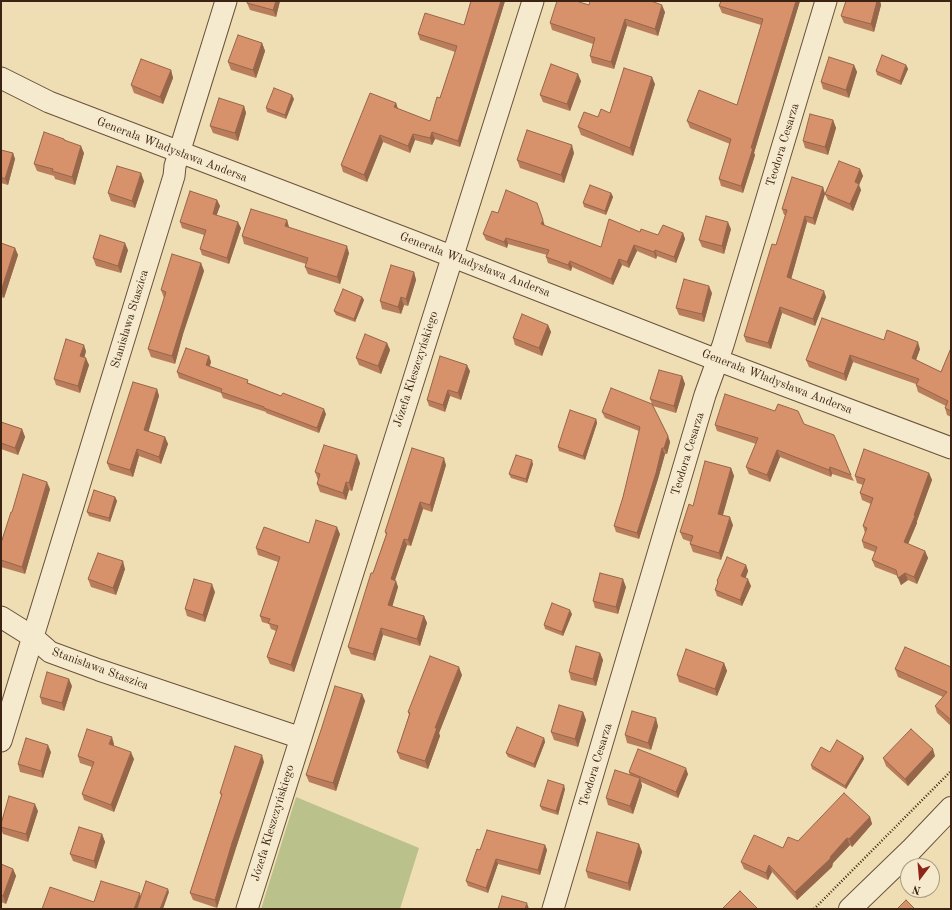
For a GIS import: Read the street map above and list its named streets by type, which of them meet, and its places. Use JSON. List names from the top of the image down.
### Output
{
  "streets": {
    "street": [
      "Teodora Cesarza",
      "Generała Władysława Andersa",
      "Stanisława Staszica",
      "Józefa Kleszczyńskiego"
    ]
  },
  "crossings": [
    ["Teodora Cesarza", "Generała Władysława Andersa"],
    ["Generała Władysława Andersa", "Stanisława Staszica"],
    ["Generała Władysława Andersa", "Józefa Kleszczyńskiego"],
    ["Stanisława Staszica", "Józefa Kleszczyńskiego"]
  ],
  "north": "bottom"
}
